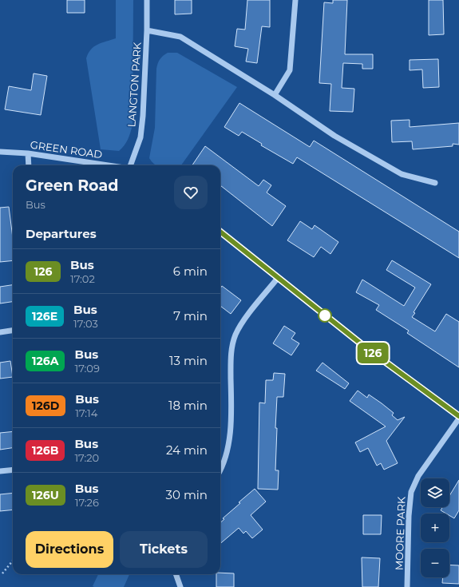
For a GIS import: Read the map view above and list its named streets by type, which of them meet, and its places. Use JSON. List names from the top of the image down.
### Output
{
  "streets": {
    "street": ["LANGTON PARK", "GREEN ROAD", "MOORE PARK"]
  },
  "lines": ["bus line 126"],
  "page": {
    "on_map": "126",
    "heading": [
      ["Green Road", "Bus"],
      "Departures"
    ],
    "list": [
      {
        "mark": "126",
        "name": "Bus",
        "note": "17:02",
        "value": "6 min"
      },
      {
        "mark": "126E",
        "name": "Bus",
        "note": "17:03",
        "value": "7 min"
      },
      {
        "mark": "126A",
        "name": "Bus",
        "note": "17:09",
        "value": "13 min"
      },
      {
        "mark": "126D",
        "name": "Bus",
        "note": "17:14",
        "value": "18 min"
      },
      {
        "mark": "126B",
        "name": "Bus",
        "note": "17:20",
        "value": "24 min"
      },
      {
        "mark": "126U",
        "name": "Bus",
        "note": "17:26",
        "value": "30 min"
      }
    ],
    "map_buttons": ["+", "−"],
    "buttons": ["Directions", "Tickets"]
  }
}
